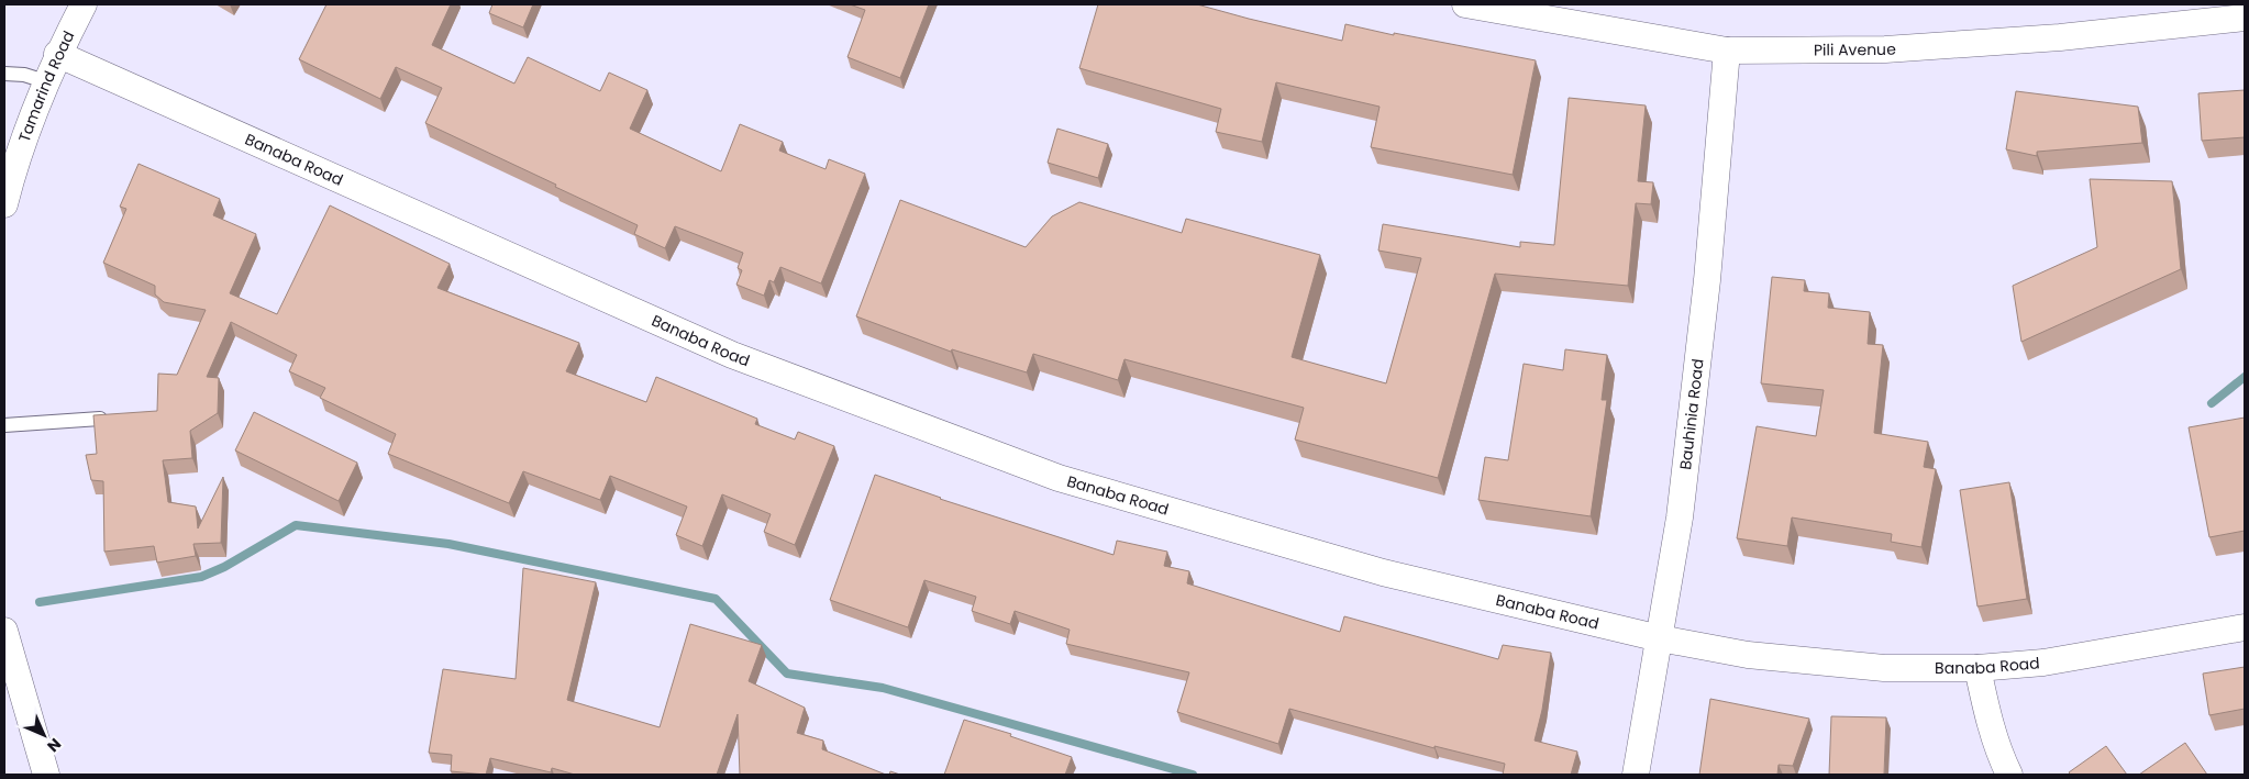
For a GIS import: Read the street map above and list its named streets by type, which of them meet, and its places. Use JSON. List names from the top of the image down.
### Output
{
  "streets": {
    "street": [
      "Pili Avenue",
      "Tamarind Road",
      "Banaba Road",
      "Bauhinia Road"
    ]
  },
  "crossings": [
    ["Pili Avenue", "Bauhinia Road"],
    ["Tamarind Road", "Banaba Road"],
    ["Banaba Road", "Bauhinia Road"]
  ],
  "north": "bottom right"
}
